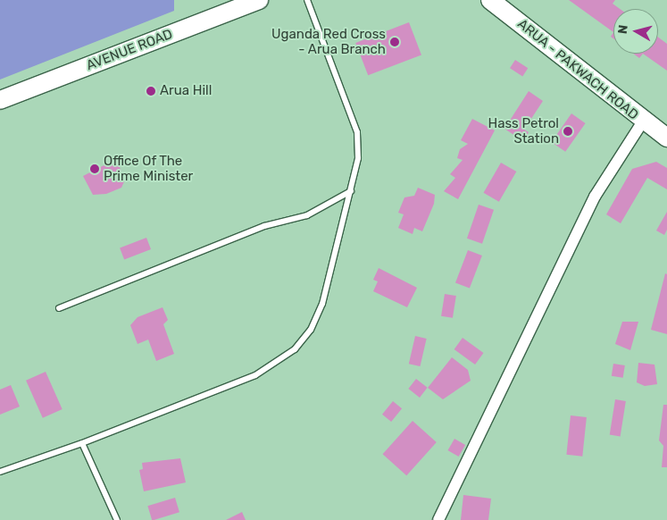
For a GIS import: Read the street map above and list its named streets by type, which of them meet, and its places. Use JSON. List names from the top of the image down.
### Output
{
  "streets": {
    "main road": ["AVENUE ROAD", "ARUA - PAKWACH ROAD"]
  },
  "places": [
    "Uganda Red Cross - Arua Branch",
    "Arua Hill",
    "Hass Petrol Station",
    "Office Of The Prime Minister"
  ],
  "north": "left"
}
